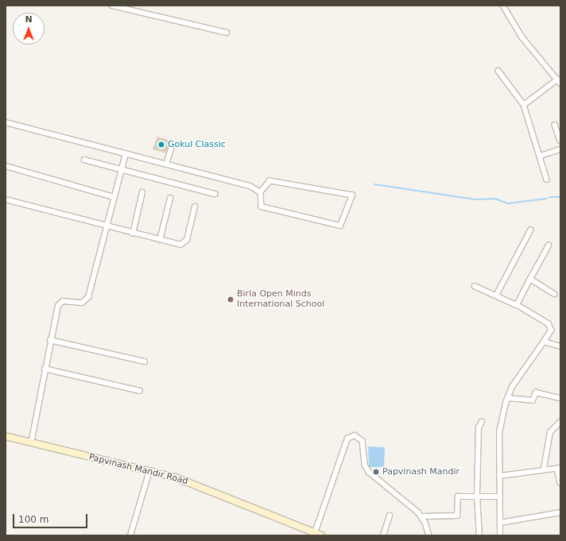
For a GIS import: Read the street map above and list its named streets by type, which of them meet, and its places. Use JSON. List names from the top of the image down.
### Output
{
  "streets": {
    "street": ["Papvinash Mandir Road"]
  },
  "places": ["Gokul Classic", "Birla Open Minds International School", "Papvinash Mandir"],
  "scale_bar": "100 m",
  "north": "top"
}
